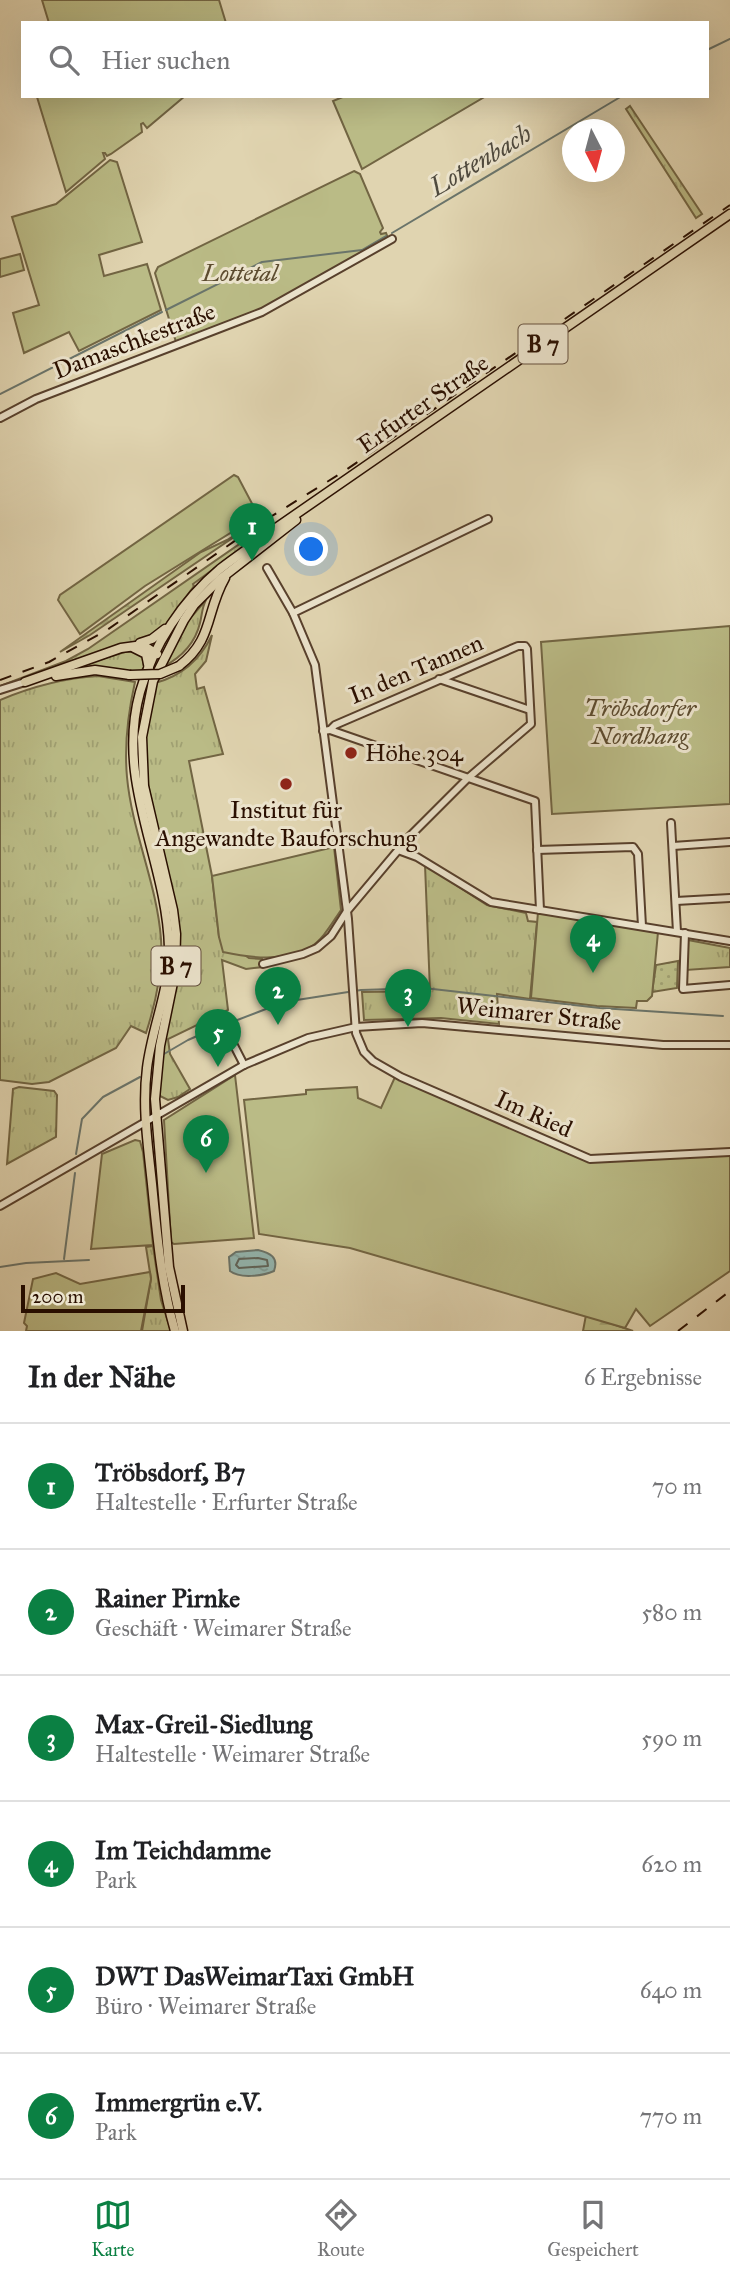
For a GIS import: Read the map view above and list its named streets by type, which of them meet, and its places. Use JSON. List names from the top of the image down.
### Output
{
  "streets": {
    "main road": ["B 7", "Erfurter Straße"],
    "street": [
      "Damaschkestraße",
      "In den Tannen",
      "Weimarer Straße",
      "Im Ried"
    ]
  },
  "crossings": [
    ["B 7", "Erfurter Straße"],
    ["B 7", "Weimarer Straße"],
    ["Weimarer Straße", "Im Ried"]
  ],
  "water": ["Lottenbach"],
  "parks": ["Lottetal", "Tröbsdorfer Nordhang"],
  "places": ["Höhe 304", "Institut für Angewandte Bauforschung"],
  "scale_bar": "200 m",
  "north": "bottom",
  "page": {
    "search": "Hier suchen",
    "pins": [
      "1",
      "4",
      "2",
      "3",
      "5",
      "6"
    ],
    "scale": "200 m",
    "heading": ["In der Nähe", "6 Ergebnisse"],
    "list": [
      {
        "mark": "1",
        "name": "Tröbsdorf, B7",
        "note": "Haltestelle · Erfurter Straße",
        "value": "70 m"
      },
      {
        "mark": "2",
        "name": "Rainer Pirnke",
        "note": "Geschäft · Weimarer Straße",
        "value": "580 m"
      },
      {
        "mark": "3",
        "name": "Max-Greil-Siedlung",
        "note": "Haltestelle · Weimarer Straße",
        "value": "590 m"
      },
      {
        "mark": "4",
        "name": "Im Teichdamme",
        "note": "Park",
        "value": "620 m"
      },
      {
        "mark": "5",
        "name": "DWT DasWeimarTaxi GmbH",
        "note": "Büro · Weimarer Straße",
        "value": "640 m"
      },
      {
        "mark": "6",
        "name": "Immergrün e.V.",
        "note": "Park",
        "value": "770 m"
      }
    ],
    "nav": ["Karte", "Route", "Gespeichert"]
  }
}
